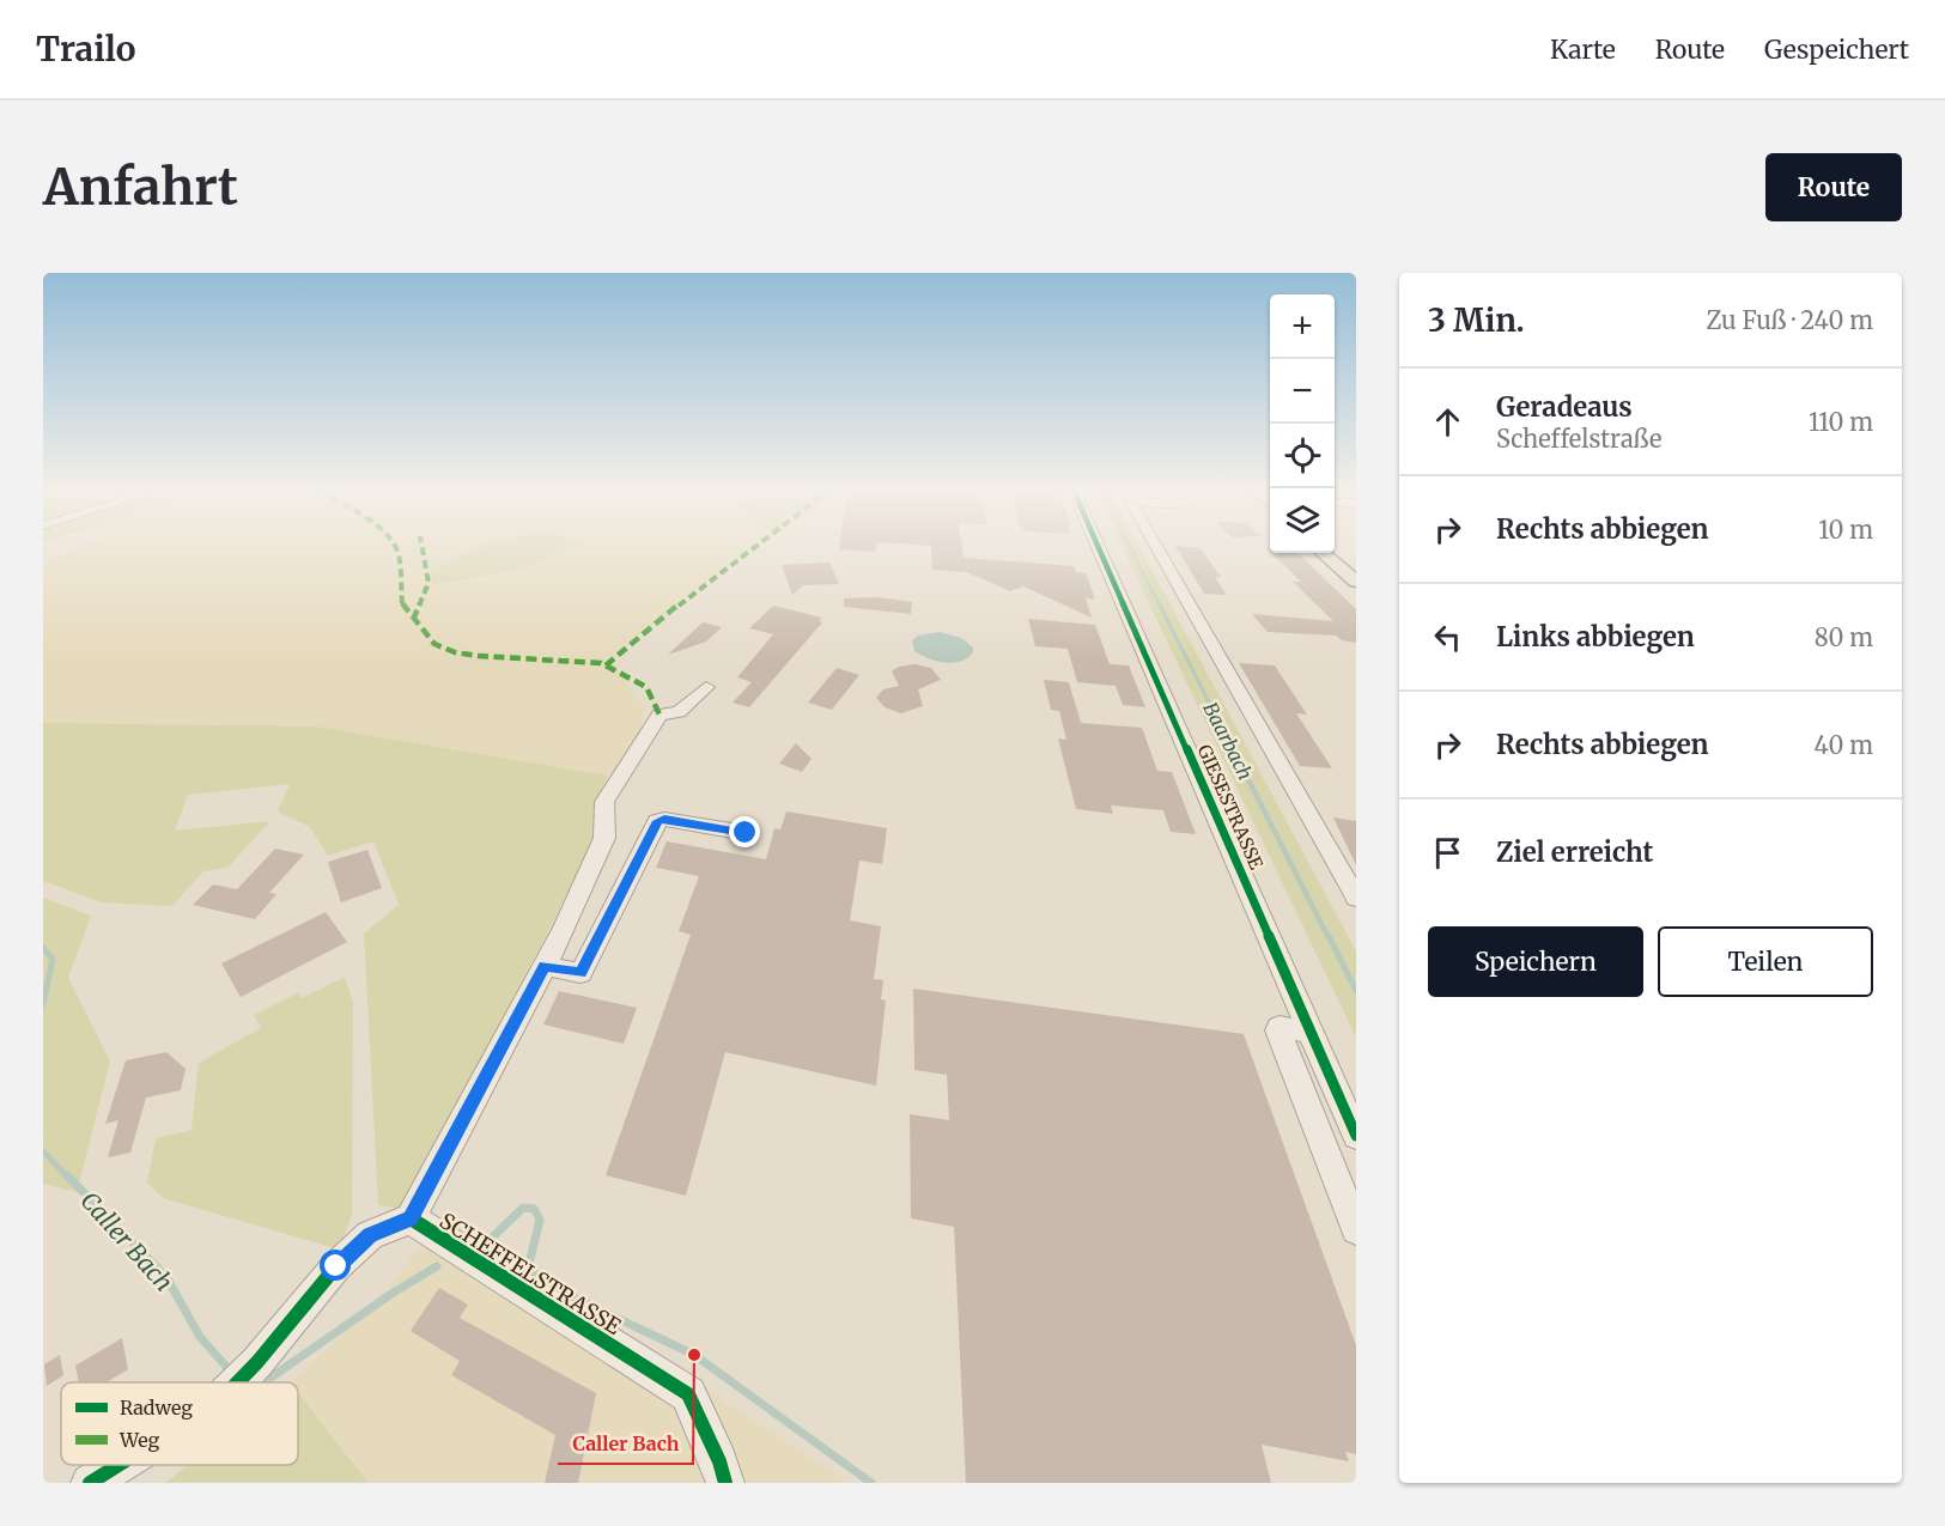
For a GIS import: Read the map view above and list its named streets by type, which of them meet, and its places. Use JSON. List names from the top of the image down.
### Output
{
  "streets": {
    "street": ["GIESESTRASSE", "SCHEFFELSTRASSE"]
  },
  "water": ["Baarbach", "Caller Bach"],
  "places": ["Caller Bach"],
  "legend": ["Radweg", "Weg"],
  "page": {
    "header": "Trailo",
    "nav": ["Karte", "Route", "Gespeichert"],
    "buttons": [
      "Route",
      ["Speichern", "Teilen"]
    ],
    "title": "Anfahrt",
    "heading": ["3 Min.", "Zu Fuß · 240 m"],
    "map_buttons": ["+", "−"],
    "list": [
      ["Geradeaus", "Scheffelstraße", "110 m"],
      ["Rechts abbiegen", "10 m"],
      ["Links abbiegen", "80 m"],
      ["Rechts abbiegen", "40 m"],
      "Ziel erreicht"
    ]
  }
}
